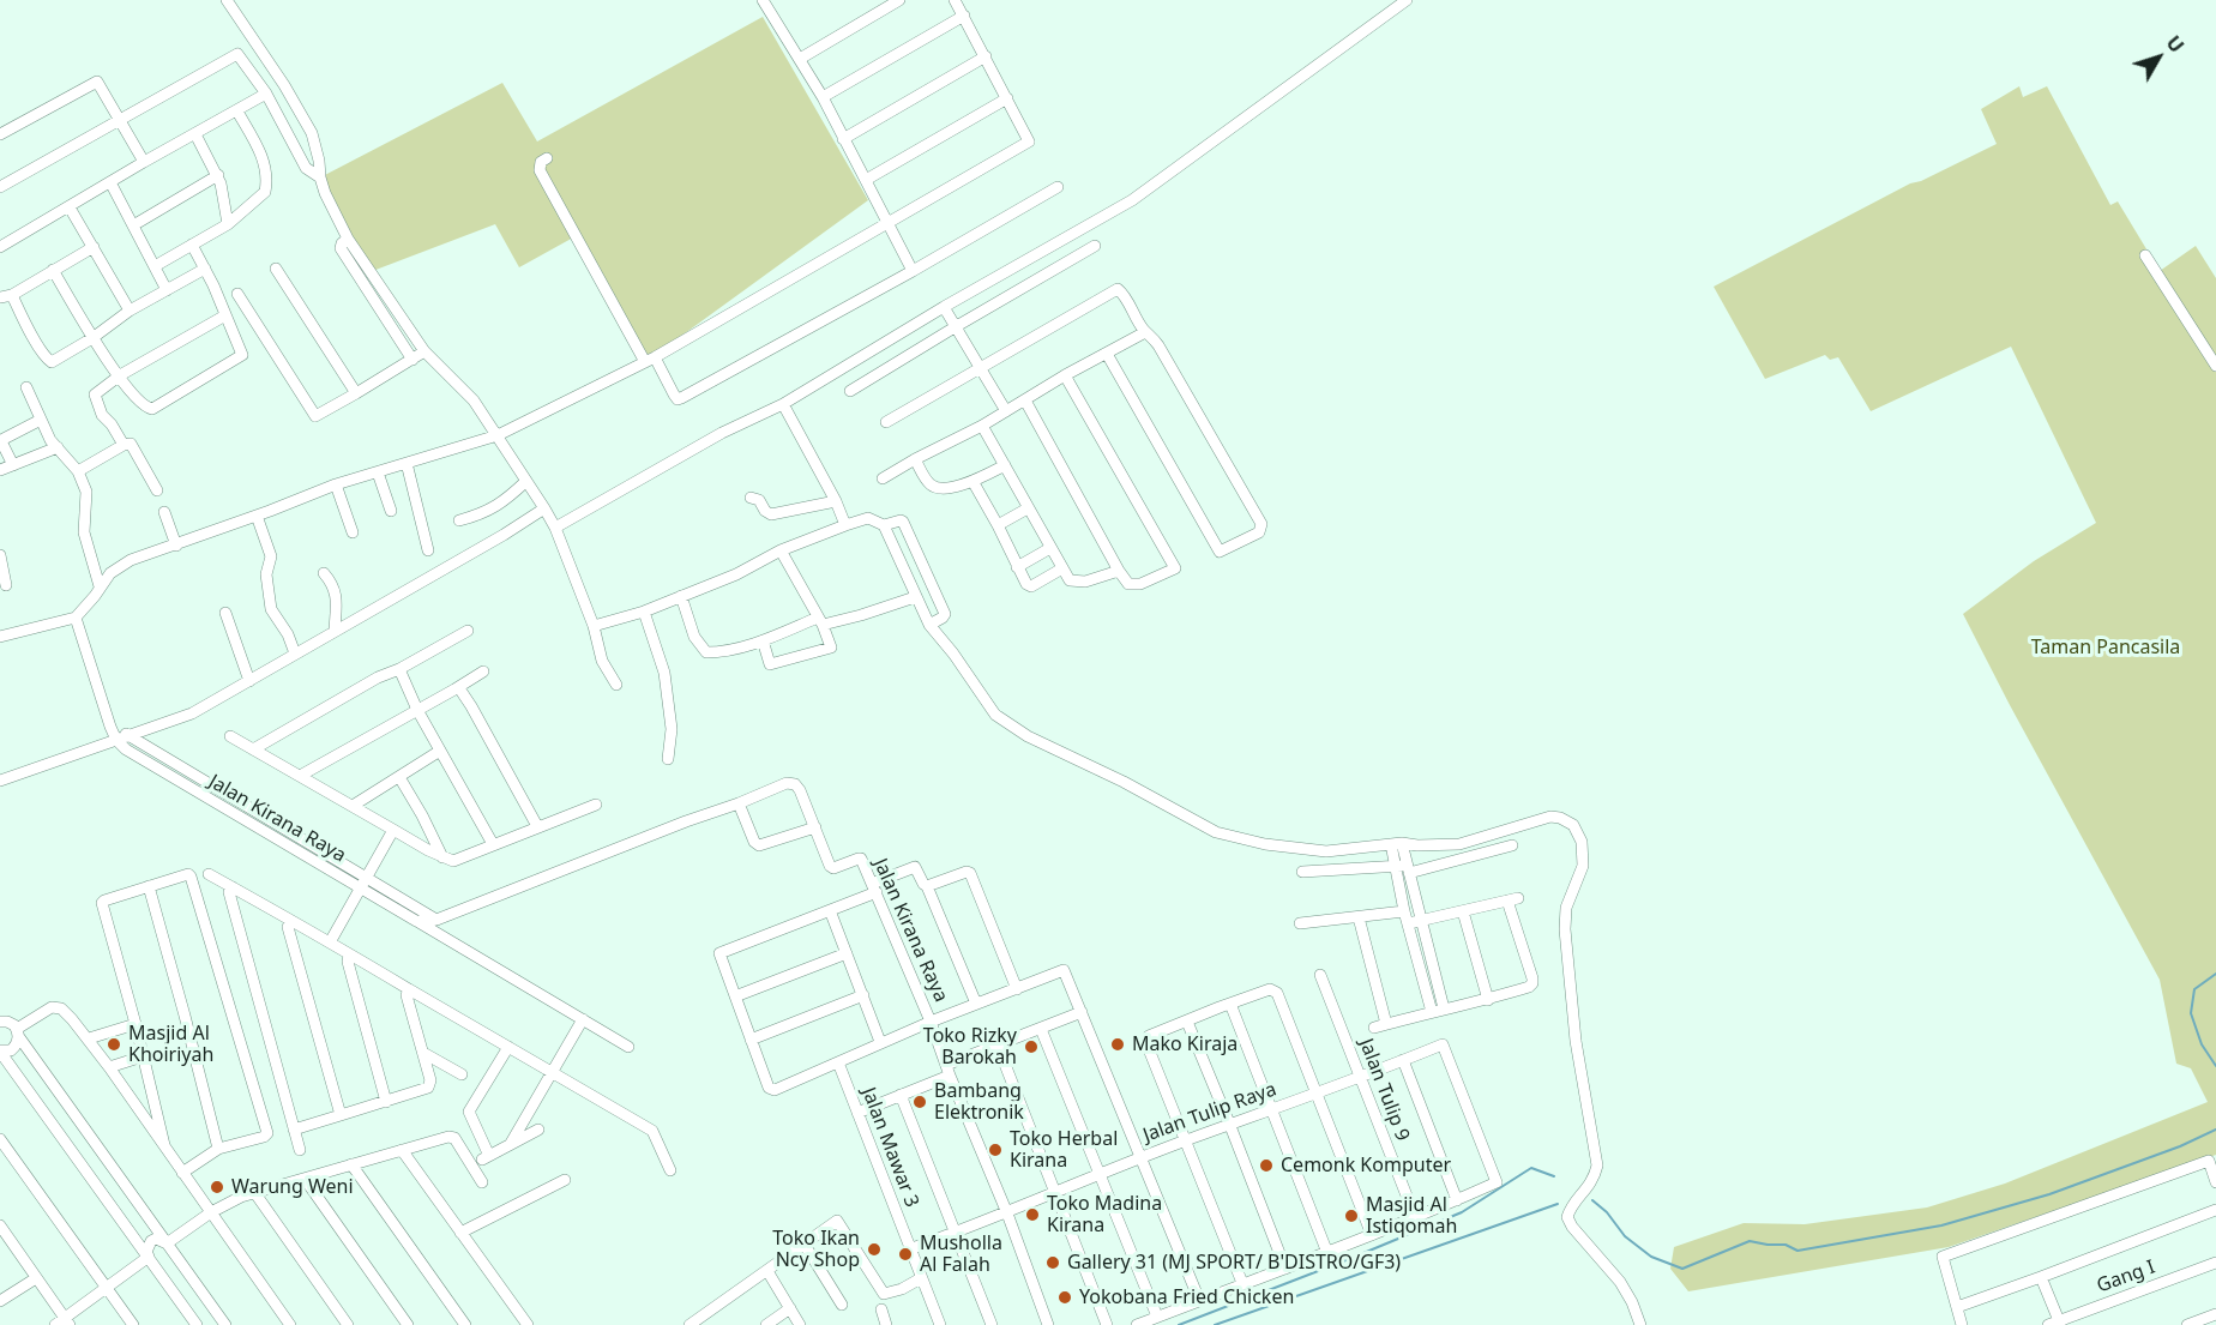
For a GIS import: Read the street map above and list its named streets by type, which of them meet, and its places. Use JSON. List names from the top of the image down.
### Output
{
  "streets": {
    "street": [
      "Jalan Kirana Raya",
      "Jalan Tulip 9",
      "Jalan Tulip Raya",
      "Jalan Mawar 3",
      "Gang I"
    ]
  },
  "crossings": [
    ["Jalan Kirana Raya", "Jalan Tulip Raya"],
    ["Jalan Tulip 9", "Jalan Tulip Raya"],
    ["Jalan Tulip Raya", "Jalan Mawar 3"]
  ],
  "parks": ["Taman Pancasila"],
  "places": [
    "Masjid Al Khoiriyah",
    "Mako Kiraja",
    "Toko Rizky Barokah",
    "Bambang Elektronik",
    "Toko Herbal Kirana",
    "Cemonk Komputer",
    "Warung Weni",
    "Toko Madina Kirana",
    "Masjid Al Istiqomah",
    "Toko Ikan Ncy Shop",
    "Musholla Al Falah",
    "Gallery 31 (MJ SPORT/ B'DISTRO/GF3)",
    "Yokobana Fried Chicken"
  ],
  "north": "top right"
}
